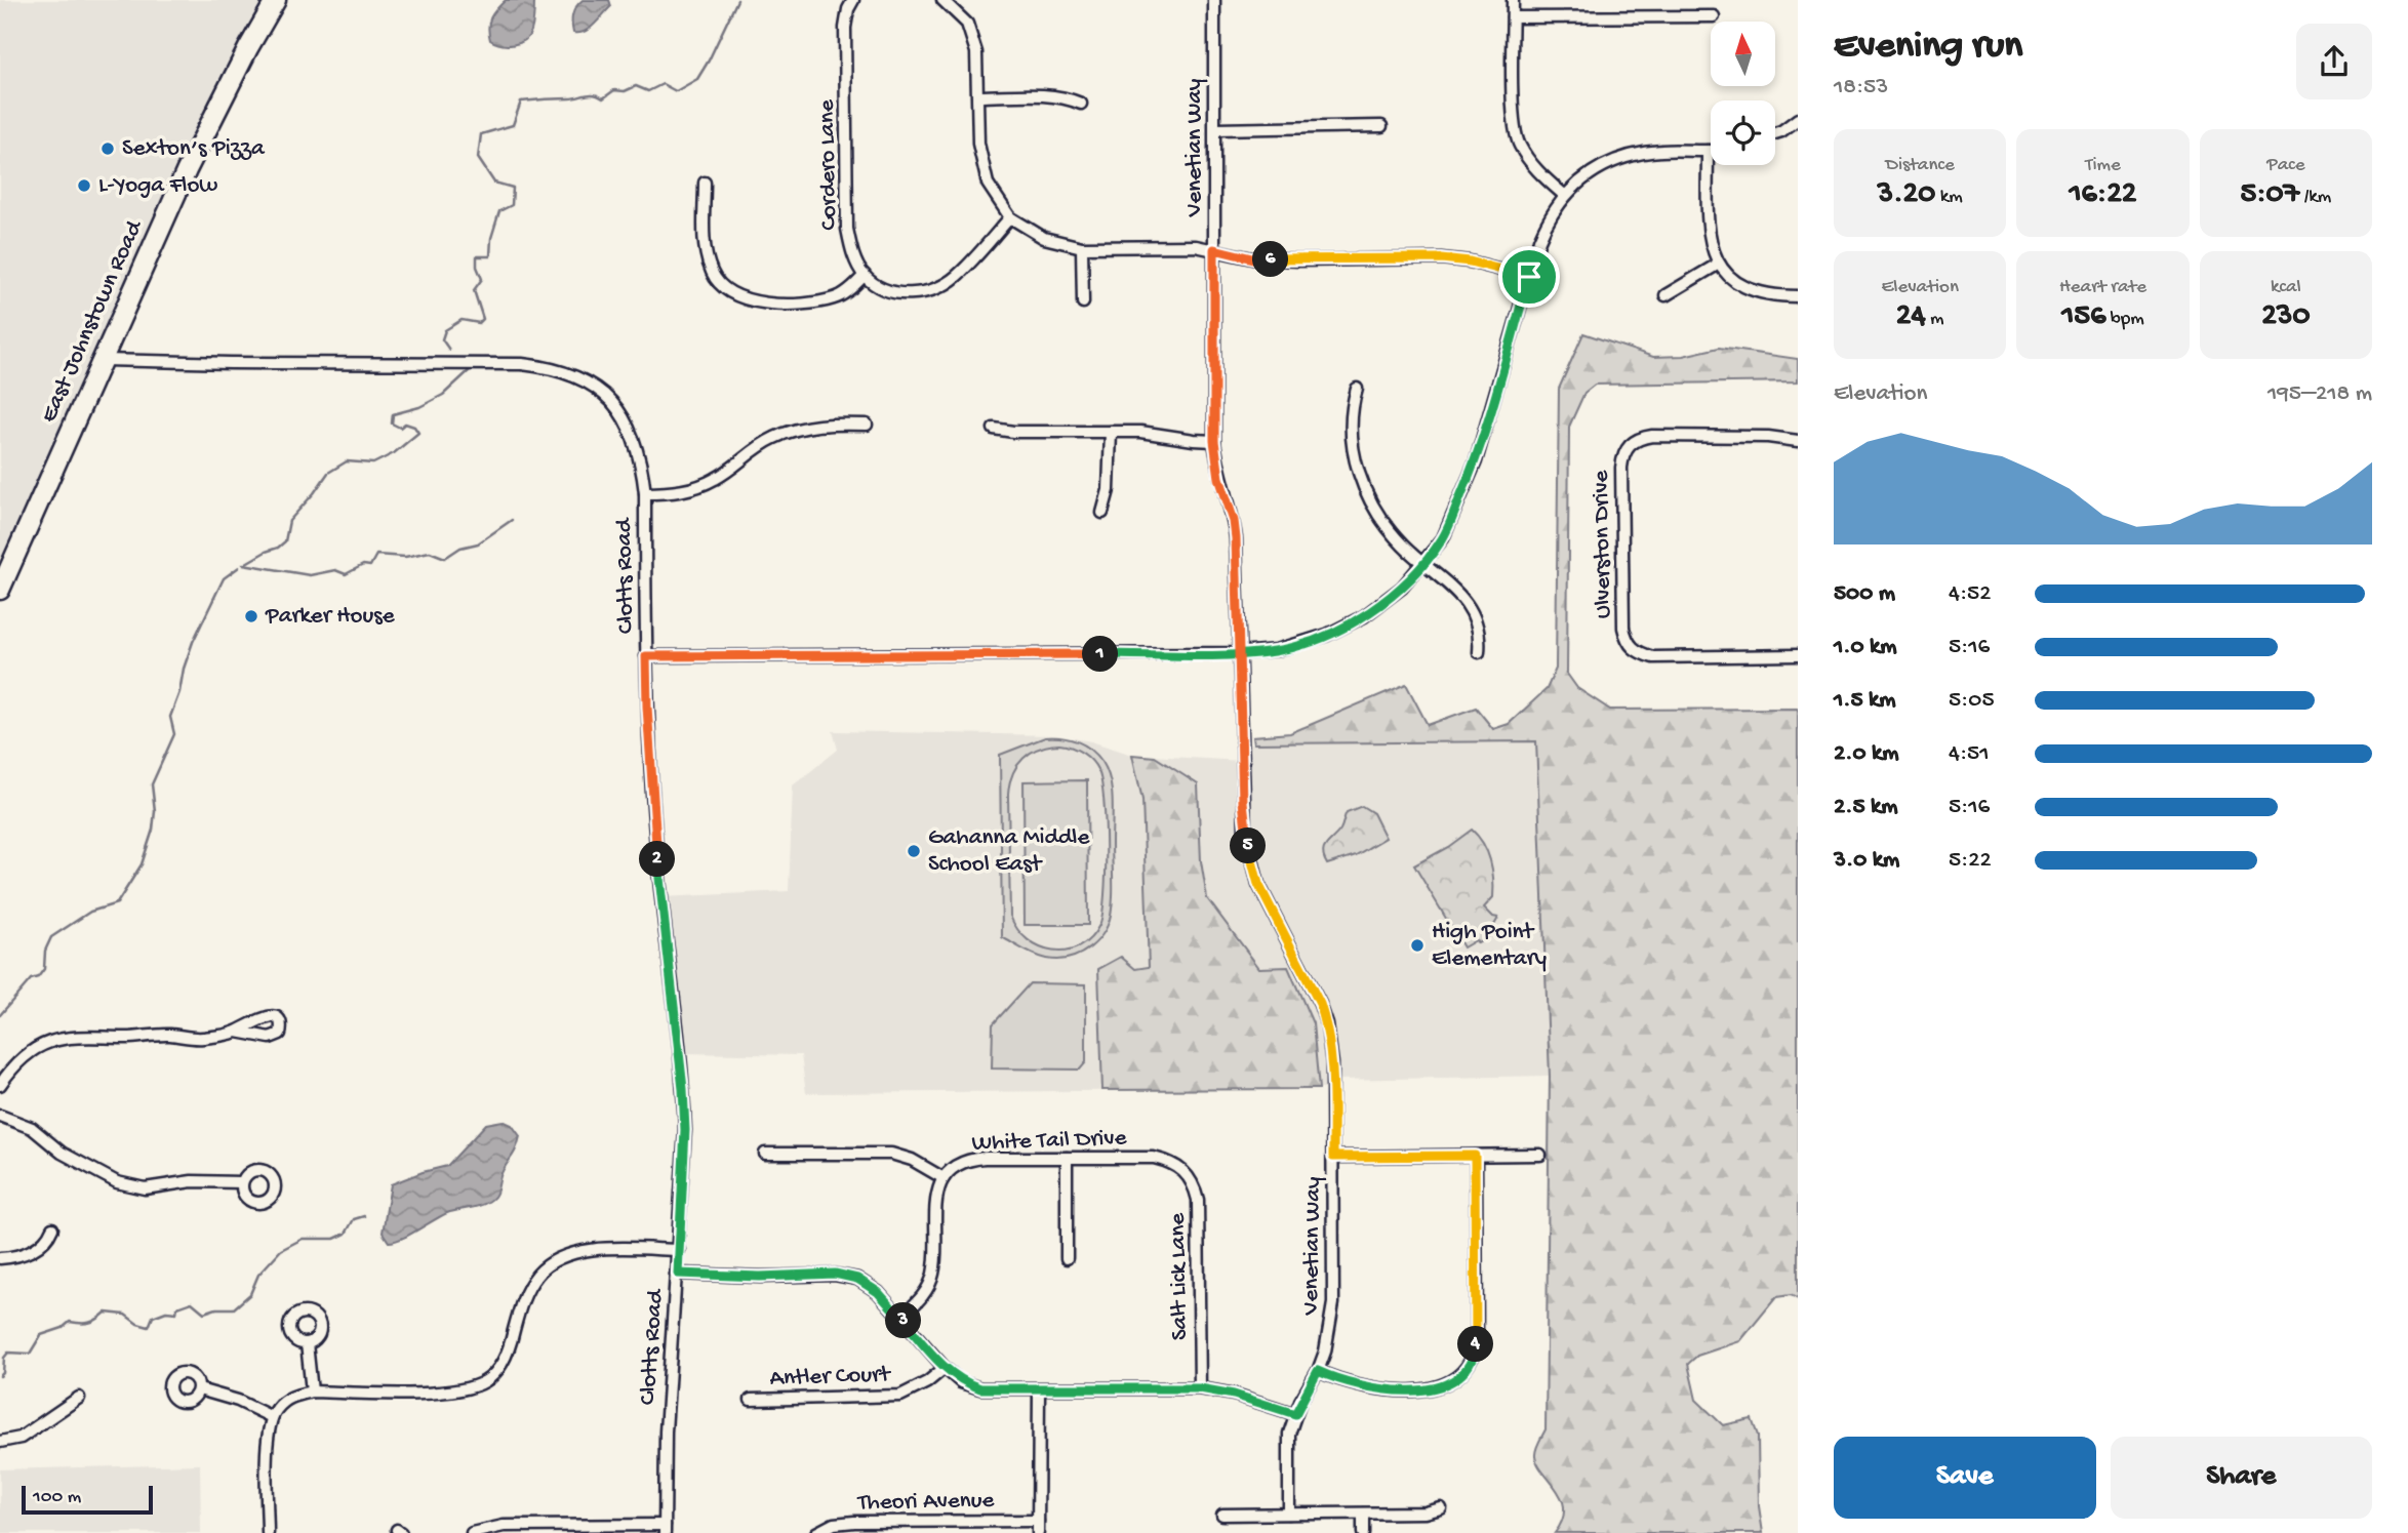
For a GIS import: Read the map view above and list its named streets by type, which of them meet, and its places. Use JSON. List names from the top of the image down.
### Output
{
  "streets": {
    "highway": ["East Johnstown Road"],
    "street": [
      "Venetian Way",
      "Cordero Lane",
      "Ulverston Drive",
      "Clotts Road",
      "White Tail Drive",
      "Salt Lick Lane",
      "Antler Court",
      "Theori Avenue"
    ]
  },
  "crossings": [
    ["East Johnstown Road", "Clotts Road"],
    ["White Tail Drive", "Salt Lick Lane"]
  ],
  "places": [
    "Sexton’s Pizza",
    "L-Yoga Flow",
    "Parker House",
    "Gahanna Middle School East",
    "High Point Elementary"
  ],
  "scale_bar": "100 m",
  "north": "top",
  "page": {
    "heading": ["Evening run", "18:53"],
    "stats": [
      ["Distance", "3.20 km"],
      ["Time", "16:22"],
      ["Pace", "5:07 /km"],
      ["Elevation", "24 m"],
      ["Heart rate", "156 bpm"],
      ["kcal", "230"]
    ],
    "pins": [
      "6",
      "1",
      "5",
      "2",
      "3",
      "4"
    ],
    "chart": ["Elevation", "195–218 m"],
    "list": [
      {
        "name": "500 m",
        "note": "4:52"
      },
      {
        "name": "1.0 km",
        "note": "5:16"
      },
      {
        "name": "1.5 km",
        "note": "5:05"
      },
      {
        "name": "2.0 km",
        "note": "4:51"
      },
      {
        "name": "2.5 km",
        "note": "5:16"
      },
      {
        "name": "3.0 km",
        "note": "5:22"
      }
    ],
    "buttons": ["Save", "Share"],
    "scale": "100 m"
  }
}
